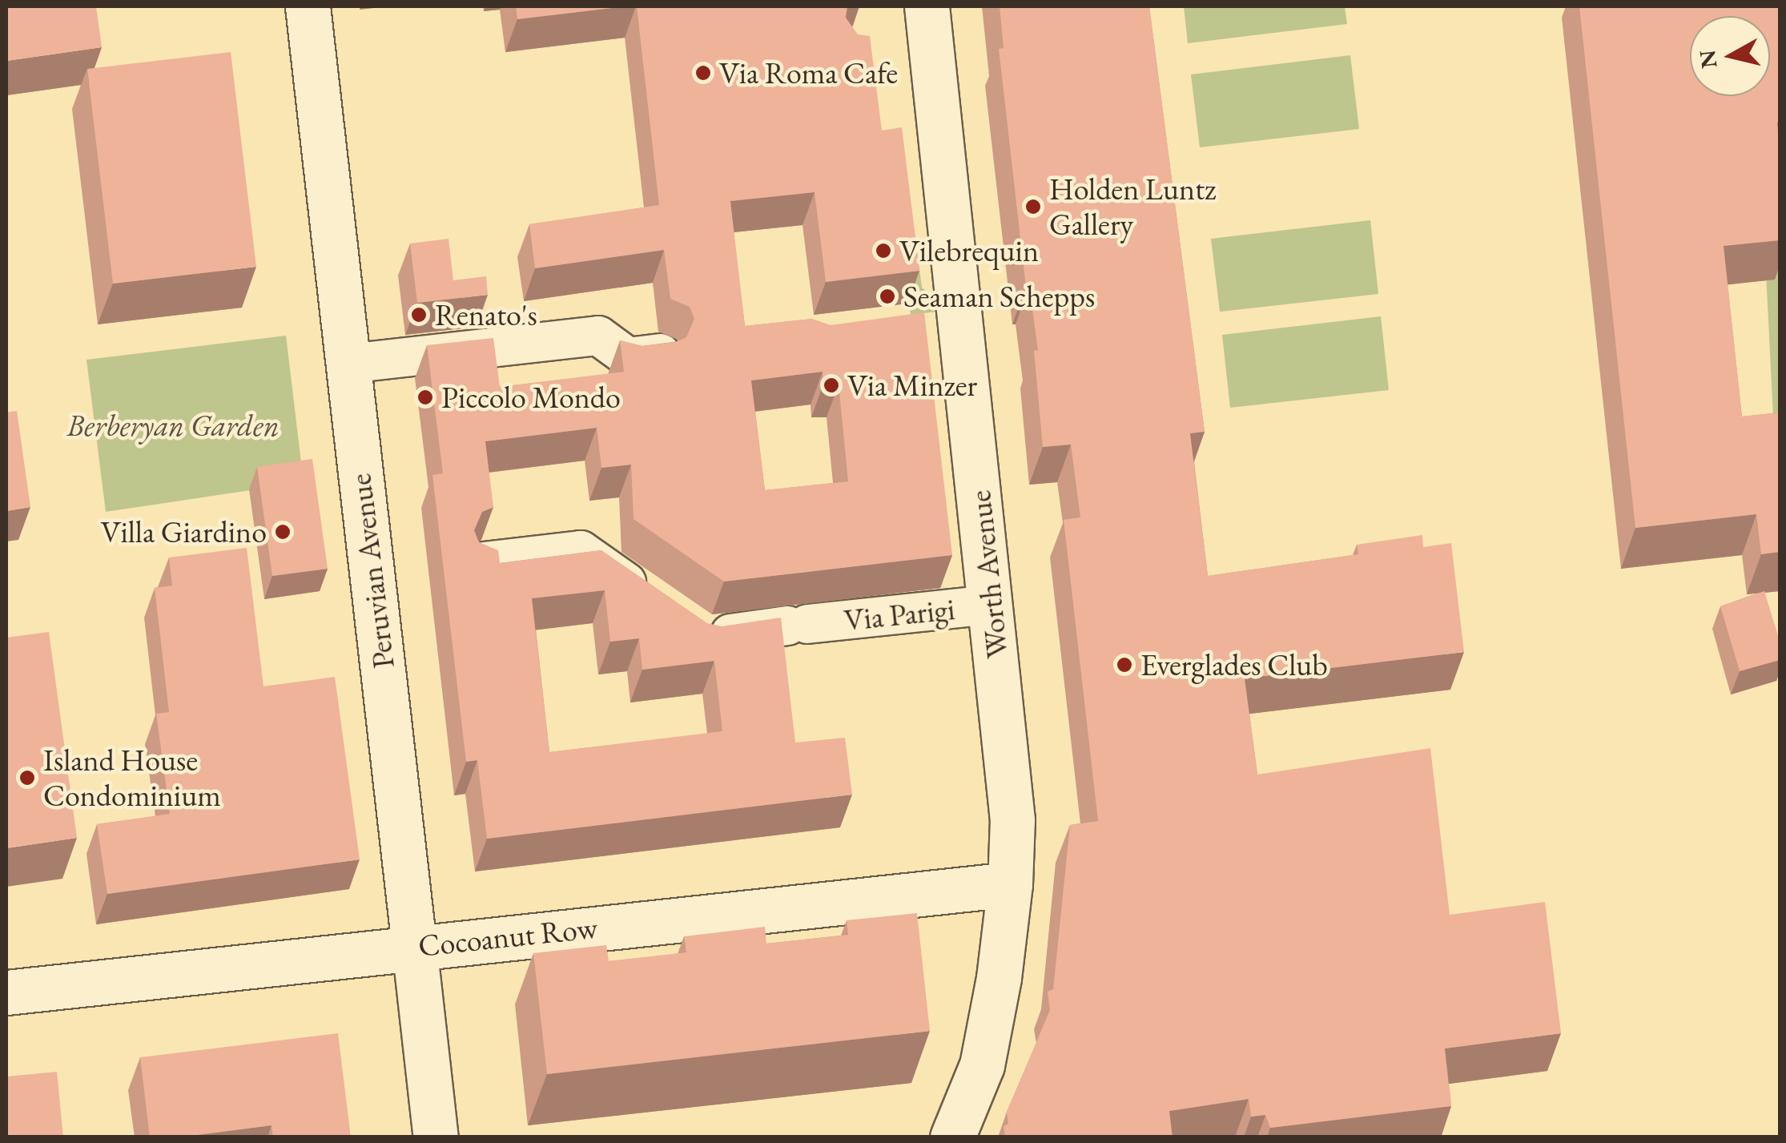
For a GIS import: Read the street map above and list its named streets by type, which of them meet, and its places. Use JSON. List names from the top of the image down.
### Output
{
  "streets": {
    "street": [
      "Peruvian Avenue",
      "Worth Avenue",
      "Via Parigi",
      "Cocoanut Row"
    ]
  },
  "crossings": [
    ["Peruvian Avenue", "Cocoanut Row"],
    ["Worth Avenue", "Via Parigi"],
    ["Worth Avenue", "Cocoanut Row"]
  ],
  "parks": ["Berberyan Garden"],
  "places": [
    "Via Roma Cafe",
    "Holden Luntz Gallery",
    "Vilebrequin",
    "Seaman Schepps",
    "Renato's",
    "Via Minzer",
    "Piccolo Mondo",
    "Villa Giardino",
    "Everglades Club",
    "Island House Condominium"
  ],
  "north": "left"
}
